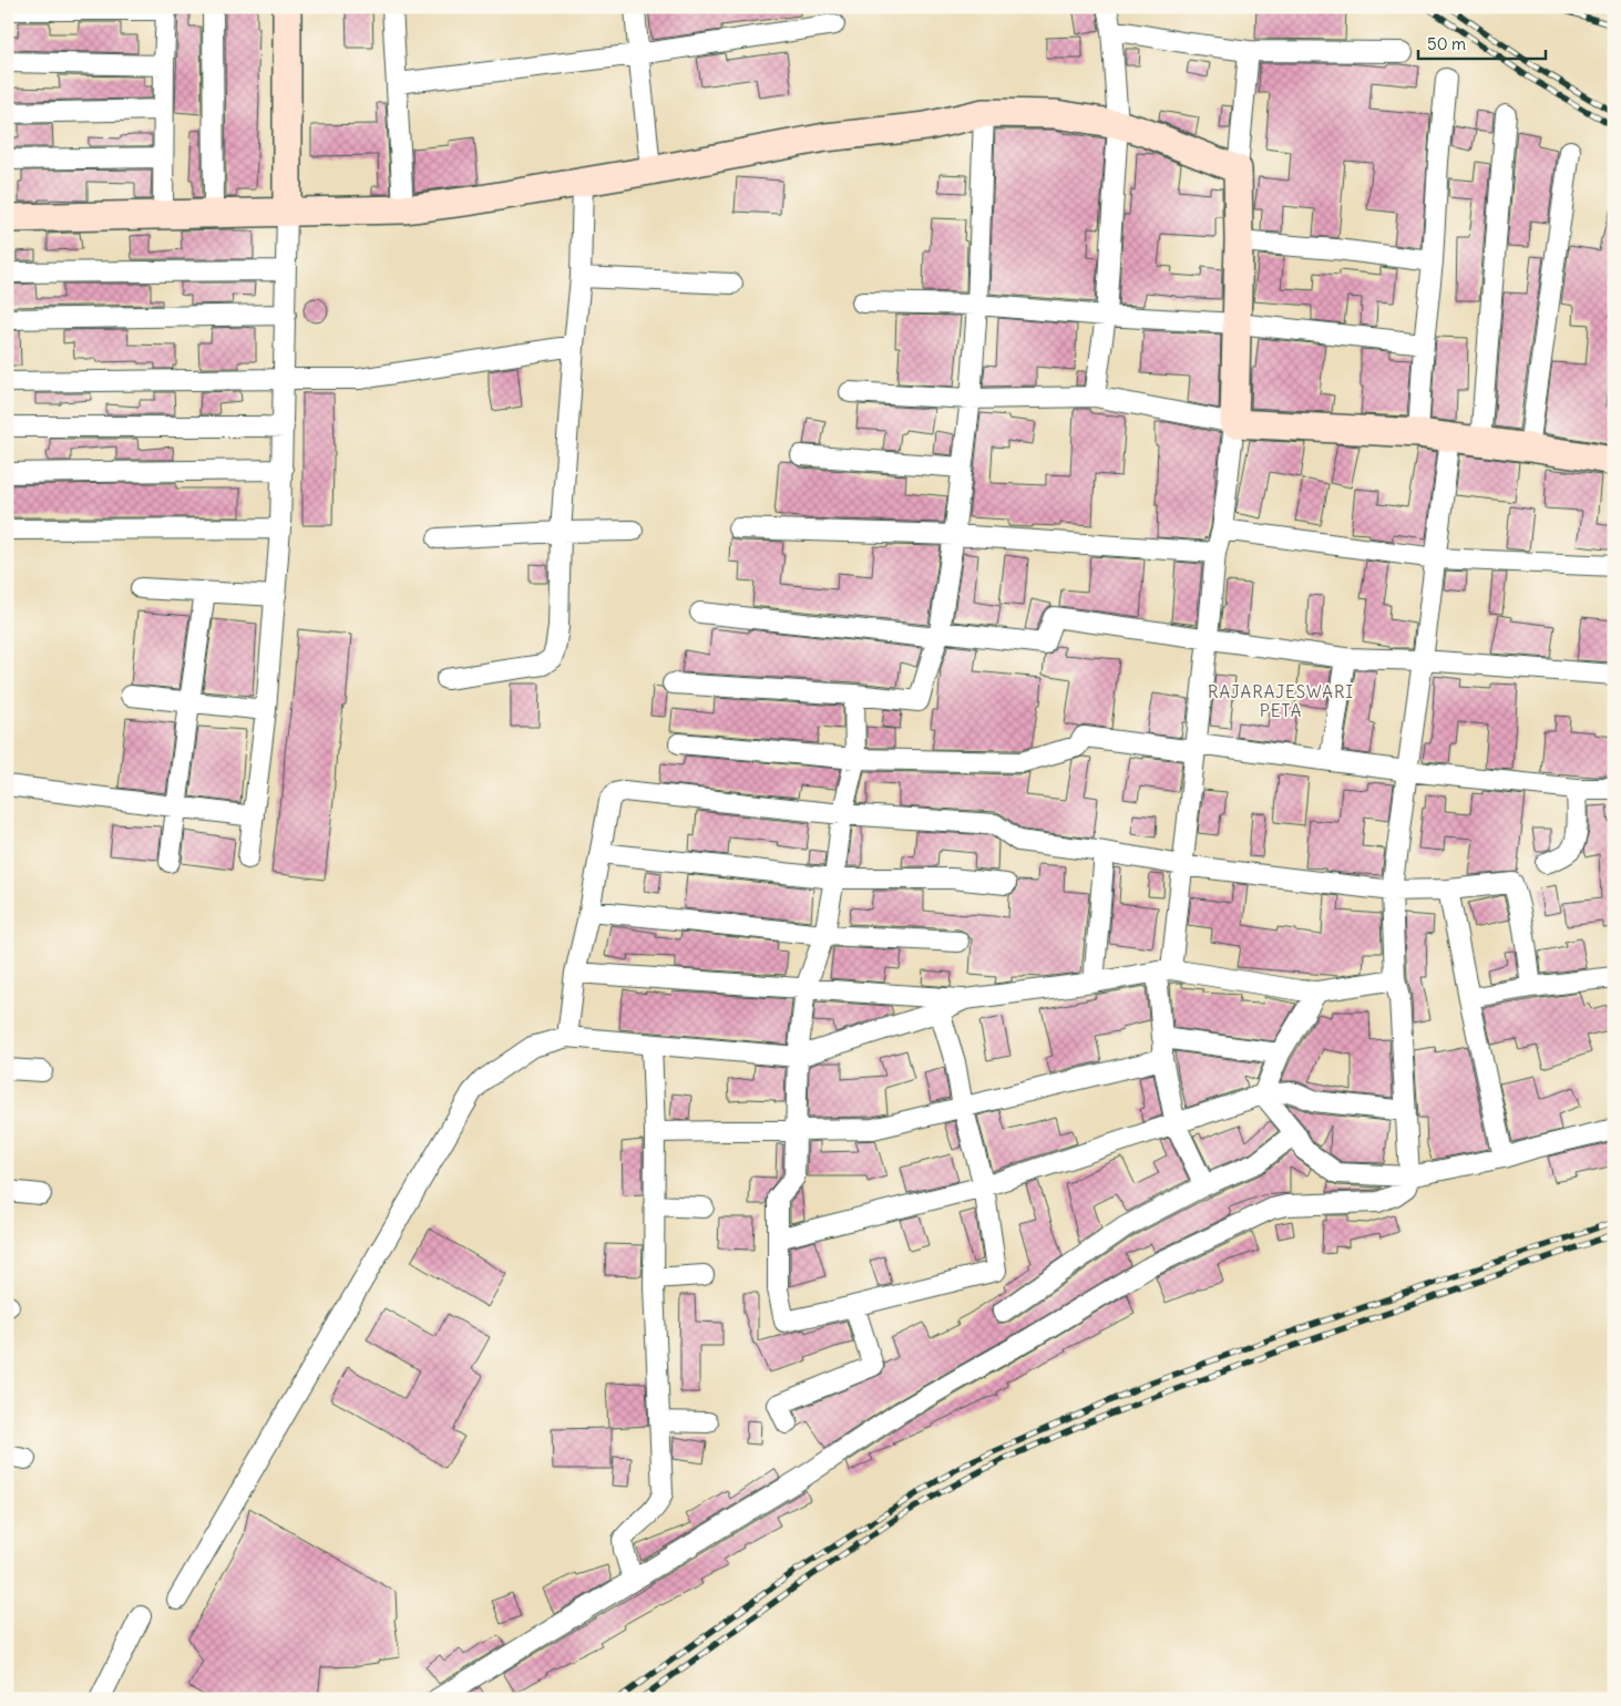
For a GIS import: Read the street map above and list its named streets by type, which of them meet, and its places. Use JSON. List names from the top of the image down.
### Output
{
  "districts": ["RAJARAJESWARI PETA"],
  "scale_bar": "50 m"
}
